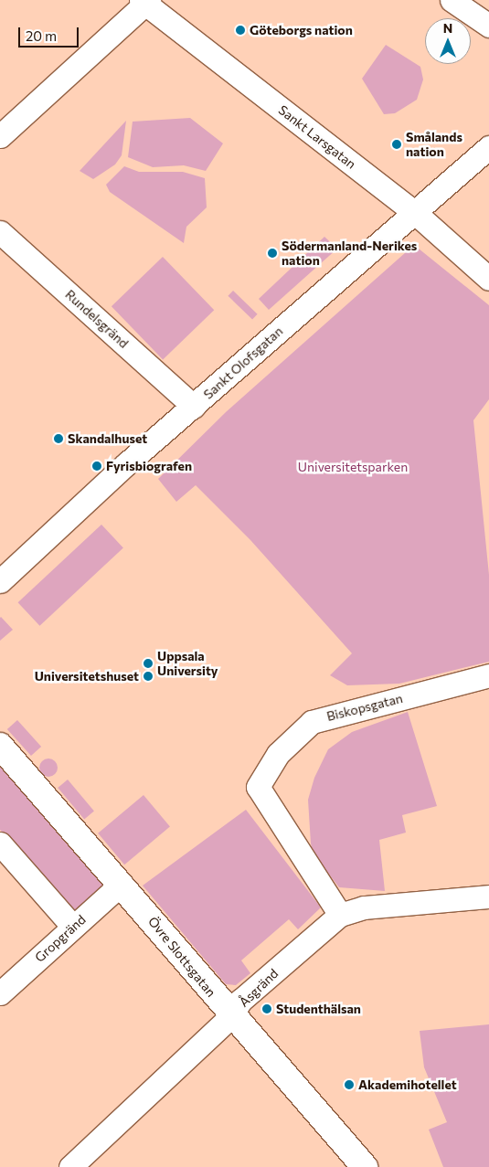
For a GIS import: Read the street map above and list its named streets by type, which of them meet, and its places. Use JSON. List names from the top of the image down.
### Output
{
  "streets": {
    "street": [
      "Sankt Larsgatan",
      "Rundelsgränd",
      "Sankt Olofsgatan",
      "Biskopsgatan",
      "Gropgränd",
      "Övre Slottsgatan",
      "Åsgränd"
    ]
  },
  "crossings": [
    ["Sankt Larsgatan", "Sankt Olofsgatan"],
    ["Rundelsgränd", "Sankt Olofsgatan"],
    ["Biskopsgatan", "Åsgränd"],
    ["Gropgränd", "Övre Slottsgatan"],
    ["Övre Slottsgatan", "Åsgränd"]
  ],
  "parks": ["Universitetsparken"],
  "places": [
    "Göteborgs nation",
    "Smålands nation",
    "Södermanland-Nerikes nation",
    "Skandalhuset",
    "Fyrisbiografen",
    "Uppsala University",
    "Universitetshuset",
    "Studenthälsan",
    "Akademihotellet"
  ],
  "scale_bar": "20 m",
  "north": "top"
}
